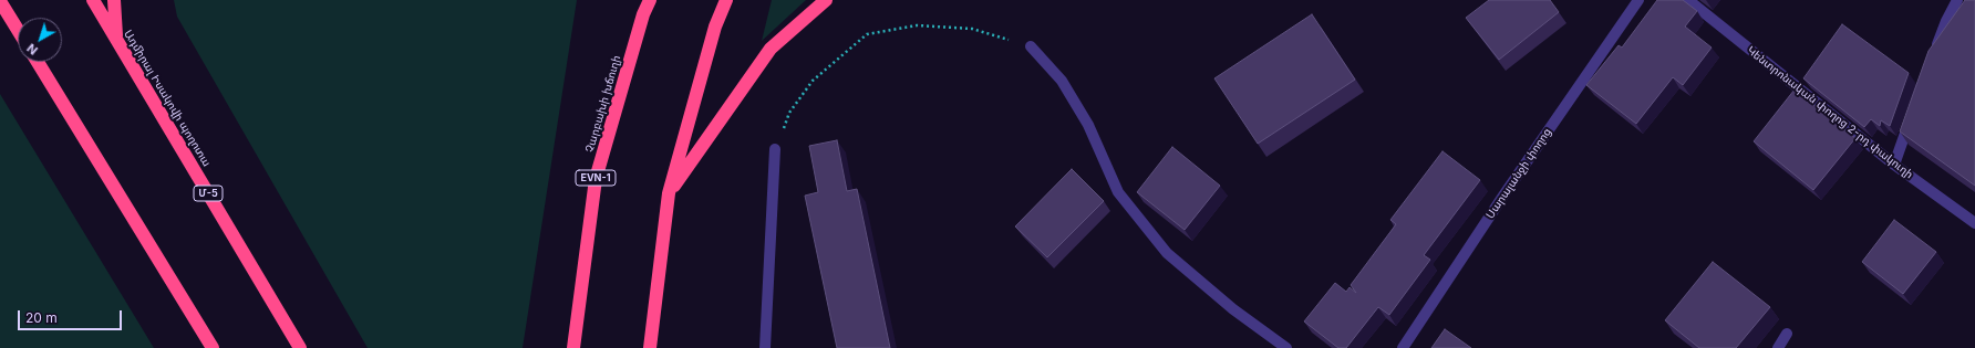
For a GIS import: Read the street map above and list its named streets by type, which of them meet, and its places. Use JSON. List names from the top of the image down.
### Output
{
  "streets": {
    "highway": [
      "Ադմիրալ Իսակովի պողոտա",
      "Չարբախի խճուղի",
      "EVN-1",
      "Մ-5"
    ],
    "street": ["Կենտրոնական փողոց 2-րդ փակուղի", "Սարալանջի փողոց"]
  },
  "scale_bar": "20 m",
  "north": "bottom left"
}
